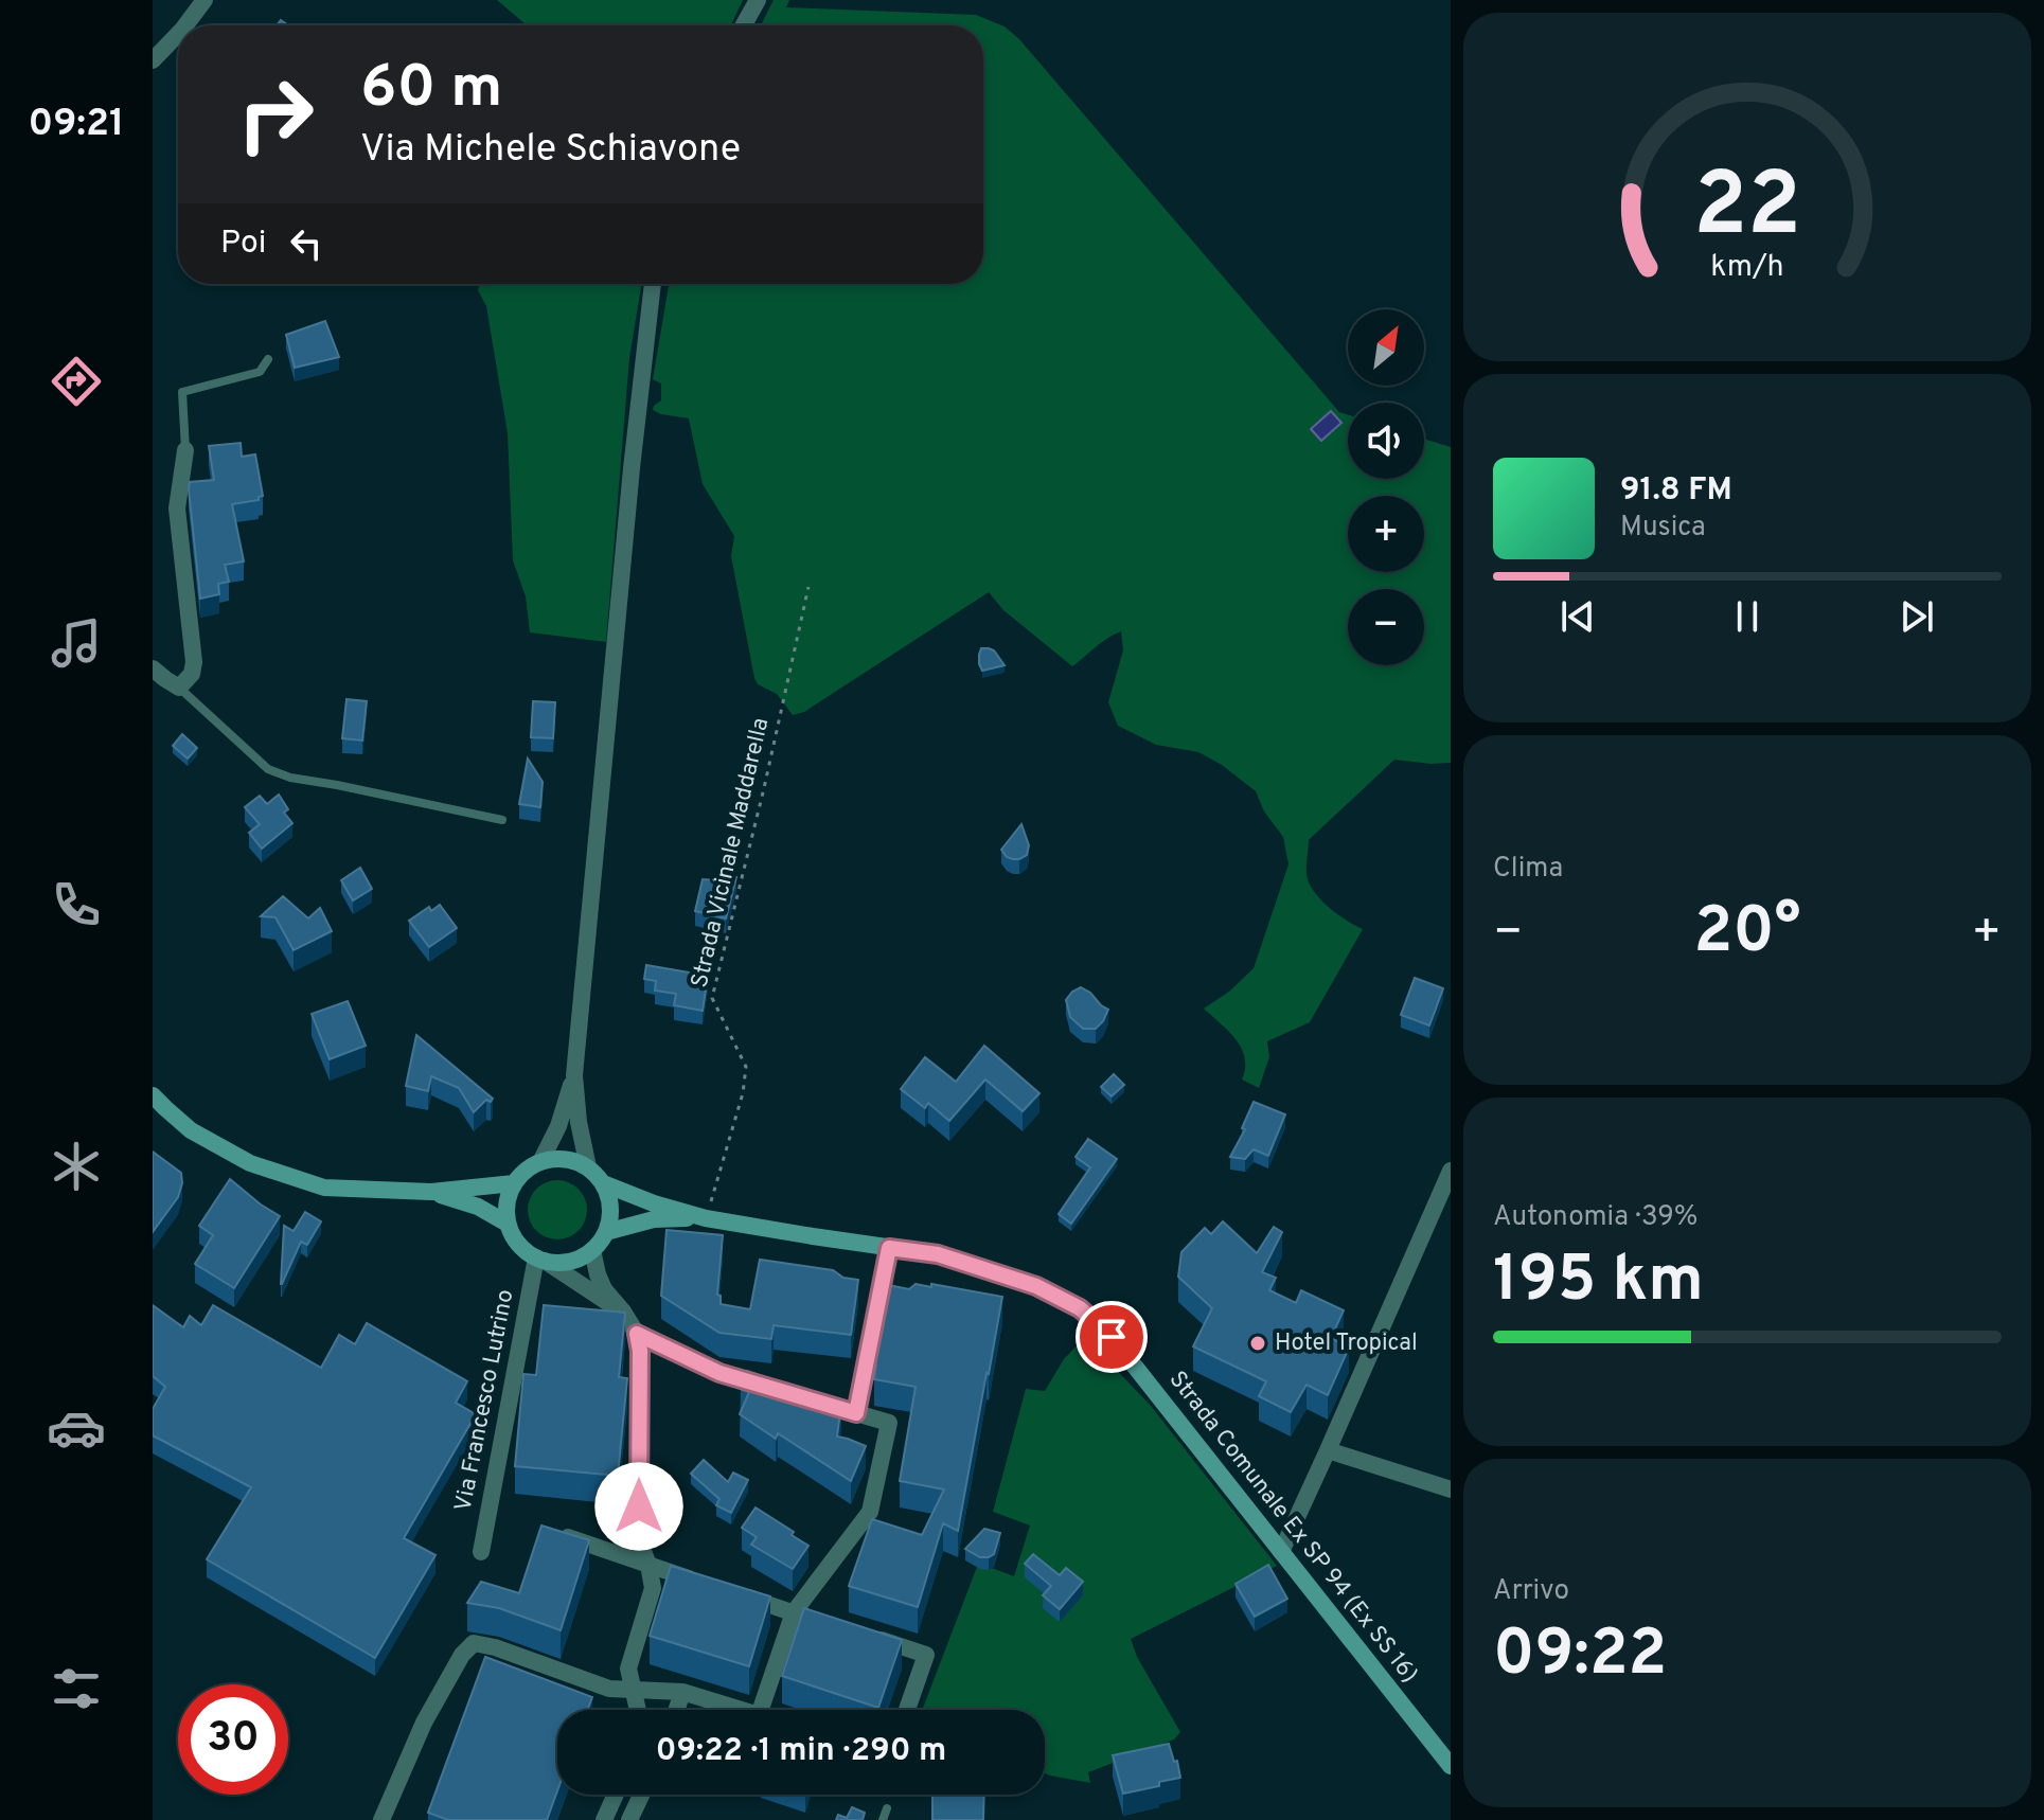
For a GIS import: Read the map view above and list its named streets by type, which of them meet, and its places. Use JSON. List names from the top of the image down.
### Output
{
  "streets": {
    "main road": ["Strada Comunale Ex SP 94 (Ex SS 16)"],
    "street": ["Via Francesco Lutrino"],
    "path": ["Strada Vicinale Maddarella"]
  },
  "crossings": [
    ["Strada Vicinale Maddarella", "Strada Comunale Ex SP 94 (Ex SS 16)"],
    ["Via Francesco Lutrino", "Strada Comunale Ex SP 94 (Ex SS 16)"]
  ],
  "places": ["Hotel Tropical"],
  "north": "top right",
  "page": {
    "tabs": "09:21",
    "turn": ["60 m", "Via Michele Schiavone"],
    "then": "Poi",
    "map_buttons": ["+", "−"],
    "song": ["91.8 FM", "Musica"],
    "tile": [
      "Clima",
      ["Autonomia · 39%", "195 km"],
      ["Arrivo", "09:22"]
    ],
    "heat": ["−", "20°", "+"],
    "limit": "30",
    "trip": "09:22 · 1 min · 290 m",
    "gauge": ["22", "km/h"]
  }
}
